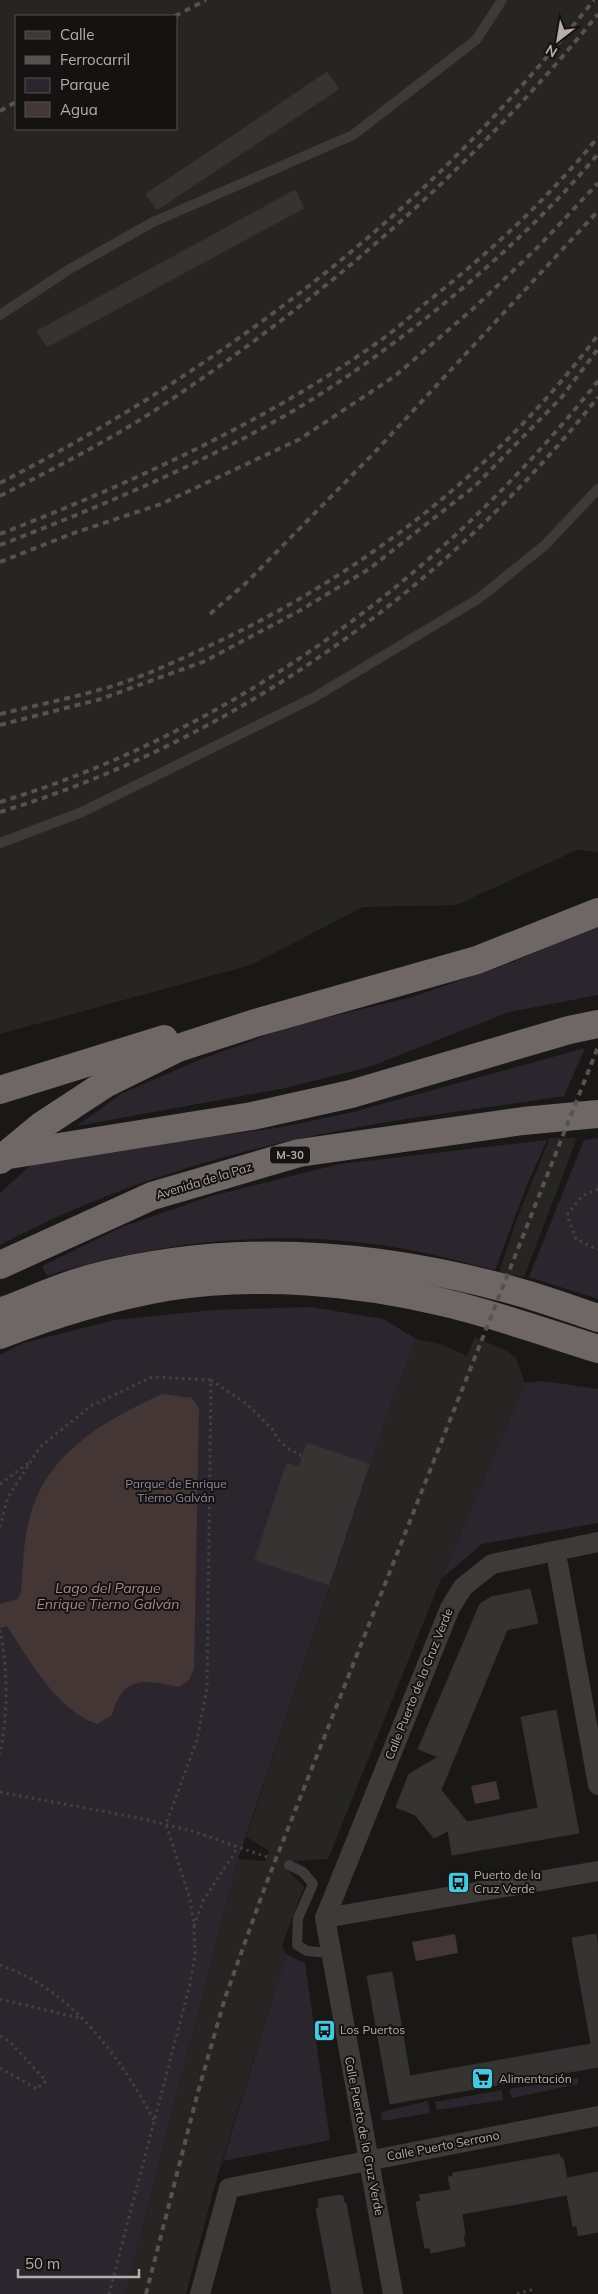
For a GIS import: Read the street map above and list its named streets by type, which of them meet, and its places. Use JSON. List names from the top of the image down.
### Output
{
  "streets": {
    "highway": ["M-30", "Avenida de la Paz"],
    "street": ["Calle Puerto de la Cruz Verde", "Calle Puerto Serrano"]
  },
  "crossings": [
    ["Calle Puerto de la Cruz Verde", "Calle Puerto Serrano"]
  ],
  "water": ["Lago del Parque Enrique Tierno Galván"],
  "parks": ["Parque de Enrique Tierno Galván"],
  "places": {
    "bus stop": ["Puerto de la Cruz Verde", "Los Puertos"],
    "supermarket": ["Alimentación"]
  },
  "legend": [
    "Calle",
    "Ferrocarril",
    "Parque",
    "Agua"
  ],
  "scale_bar": "50 m",
  "north": "bottom left"
}
